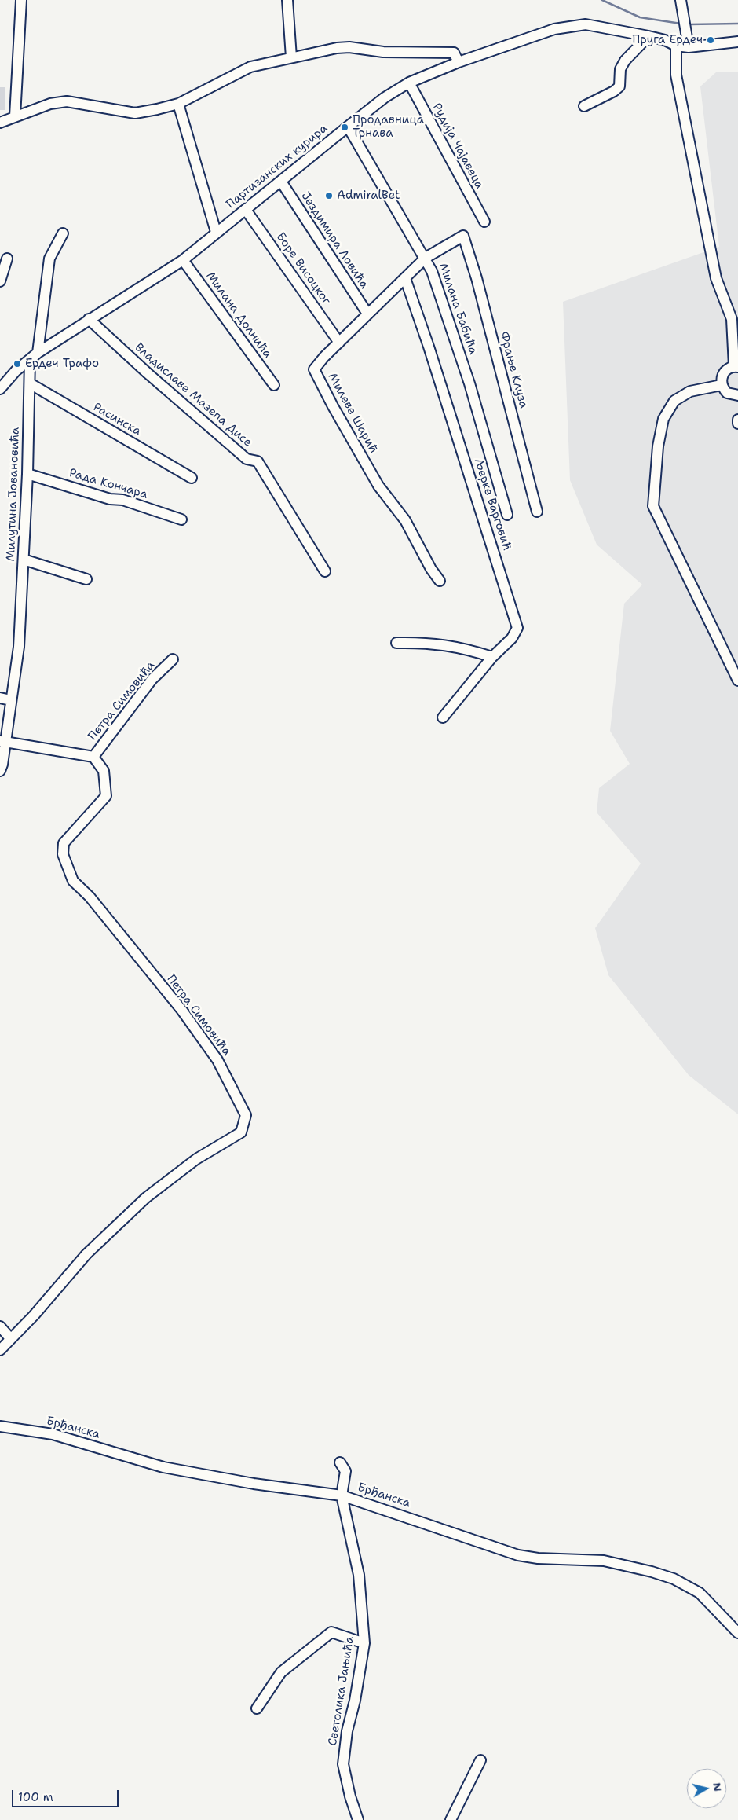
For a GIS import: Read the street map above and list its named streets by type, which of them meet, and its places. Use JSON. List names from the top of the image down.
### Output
{
  "streets": {
    "street": [
      "Рудија Чајавеца",
      "Партизанских курира",
      "Јездимира Ловића",
      "Боре Висоцког",
      "Милана Бабића",
      "Милана Долнића",
      "Фрање Клуза",
      "Владиславе Мазепа Дисе",
      "Милеве Шарић",
      "Расинска",
      "Рада Кончара",
      "Милутина Јовановића",
      "Љерке Варговић",
      "Петра Симовића",
      "Брђанска",
      "Светолика Јањића"
    ]
  },
  "crossings": [
    ["Рудија Чајавеца", "Партизанских курира"],
    ["Партизанских курира", "Јездимира Ловића"],
    ["Партизанских курира", "Боре Висоцког"],
    ["Партизанских курира", "Милана Бабића"],
    ["Партизанских курира", "Милана Долнића"],
    ["Партизанских курира", "Владиславе Мазепа Дисе"],
    ["Партизанских курира", "Милутина Јовановића"],
    ["Јездимира Ловића", "Милеве Шарић"],
    ["Боре Висоцког", "Милеве Шарић"],
    ["Милана Бабића", "Милеве Шарић"],
    ["Фрање Клуза", "Милеве Шарић"],
    ["Милеве Шарић", "Љерке Варговић"],
    ["Расинска", "Милутина Јовановића"],
    ["Рада Кончара", "Милутина Јовановића"],
    ["Брђанска", "Светолика Јањића"]
  ],
  "places": [
    "Пруга Ердеч",
    "Продавница Трнава",
    "AdmiralBet",
    "Ердеч Трафо"
  ],
  "scale_bar": "100 m",
  "north": "right"
}
